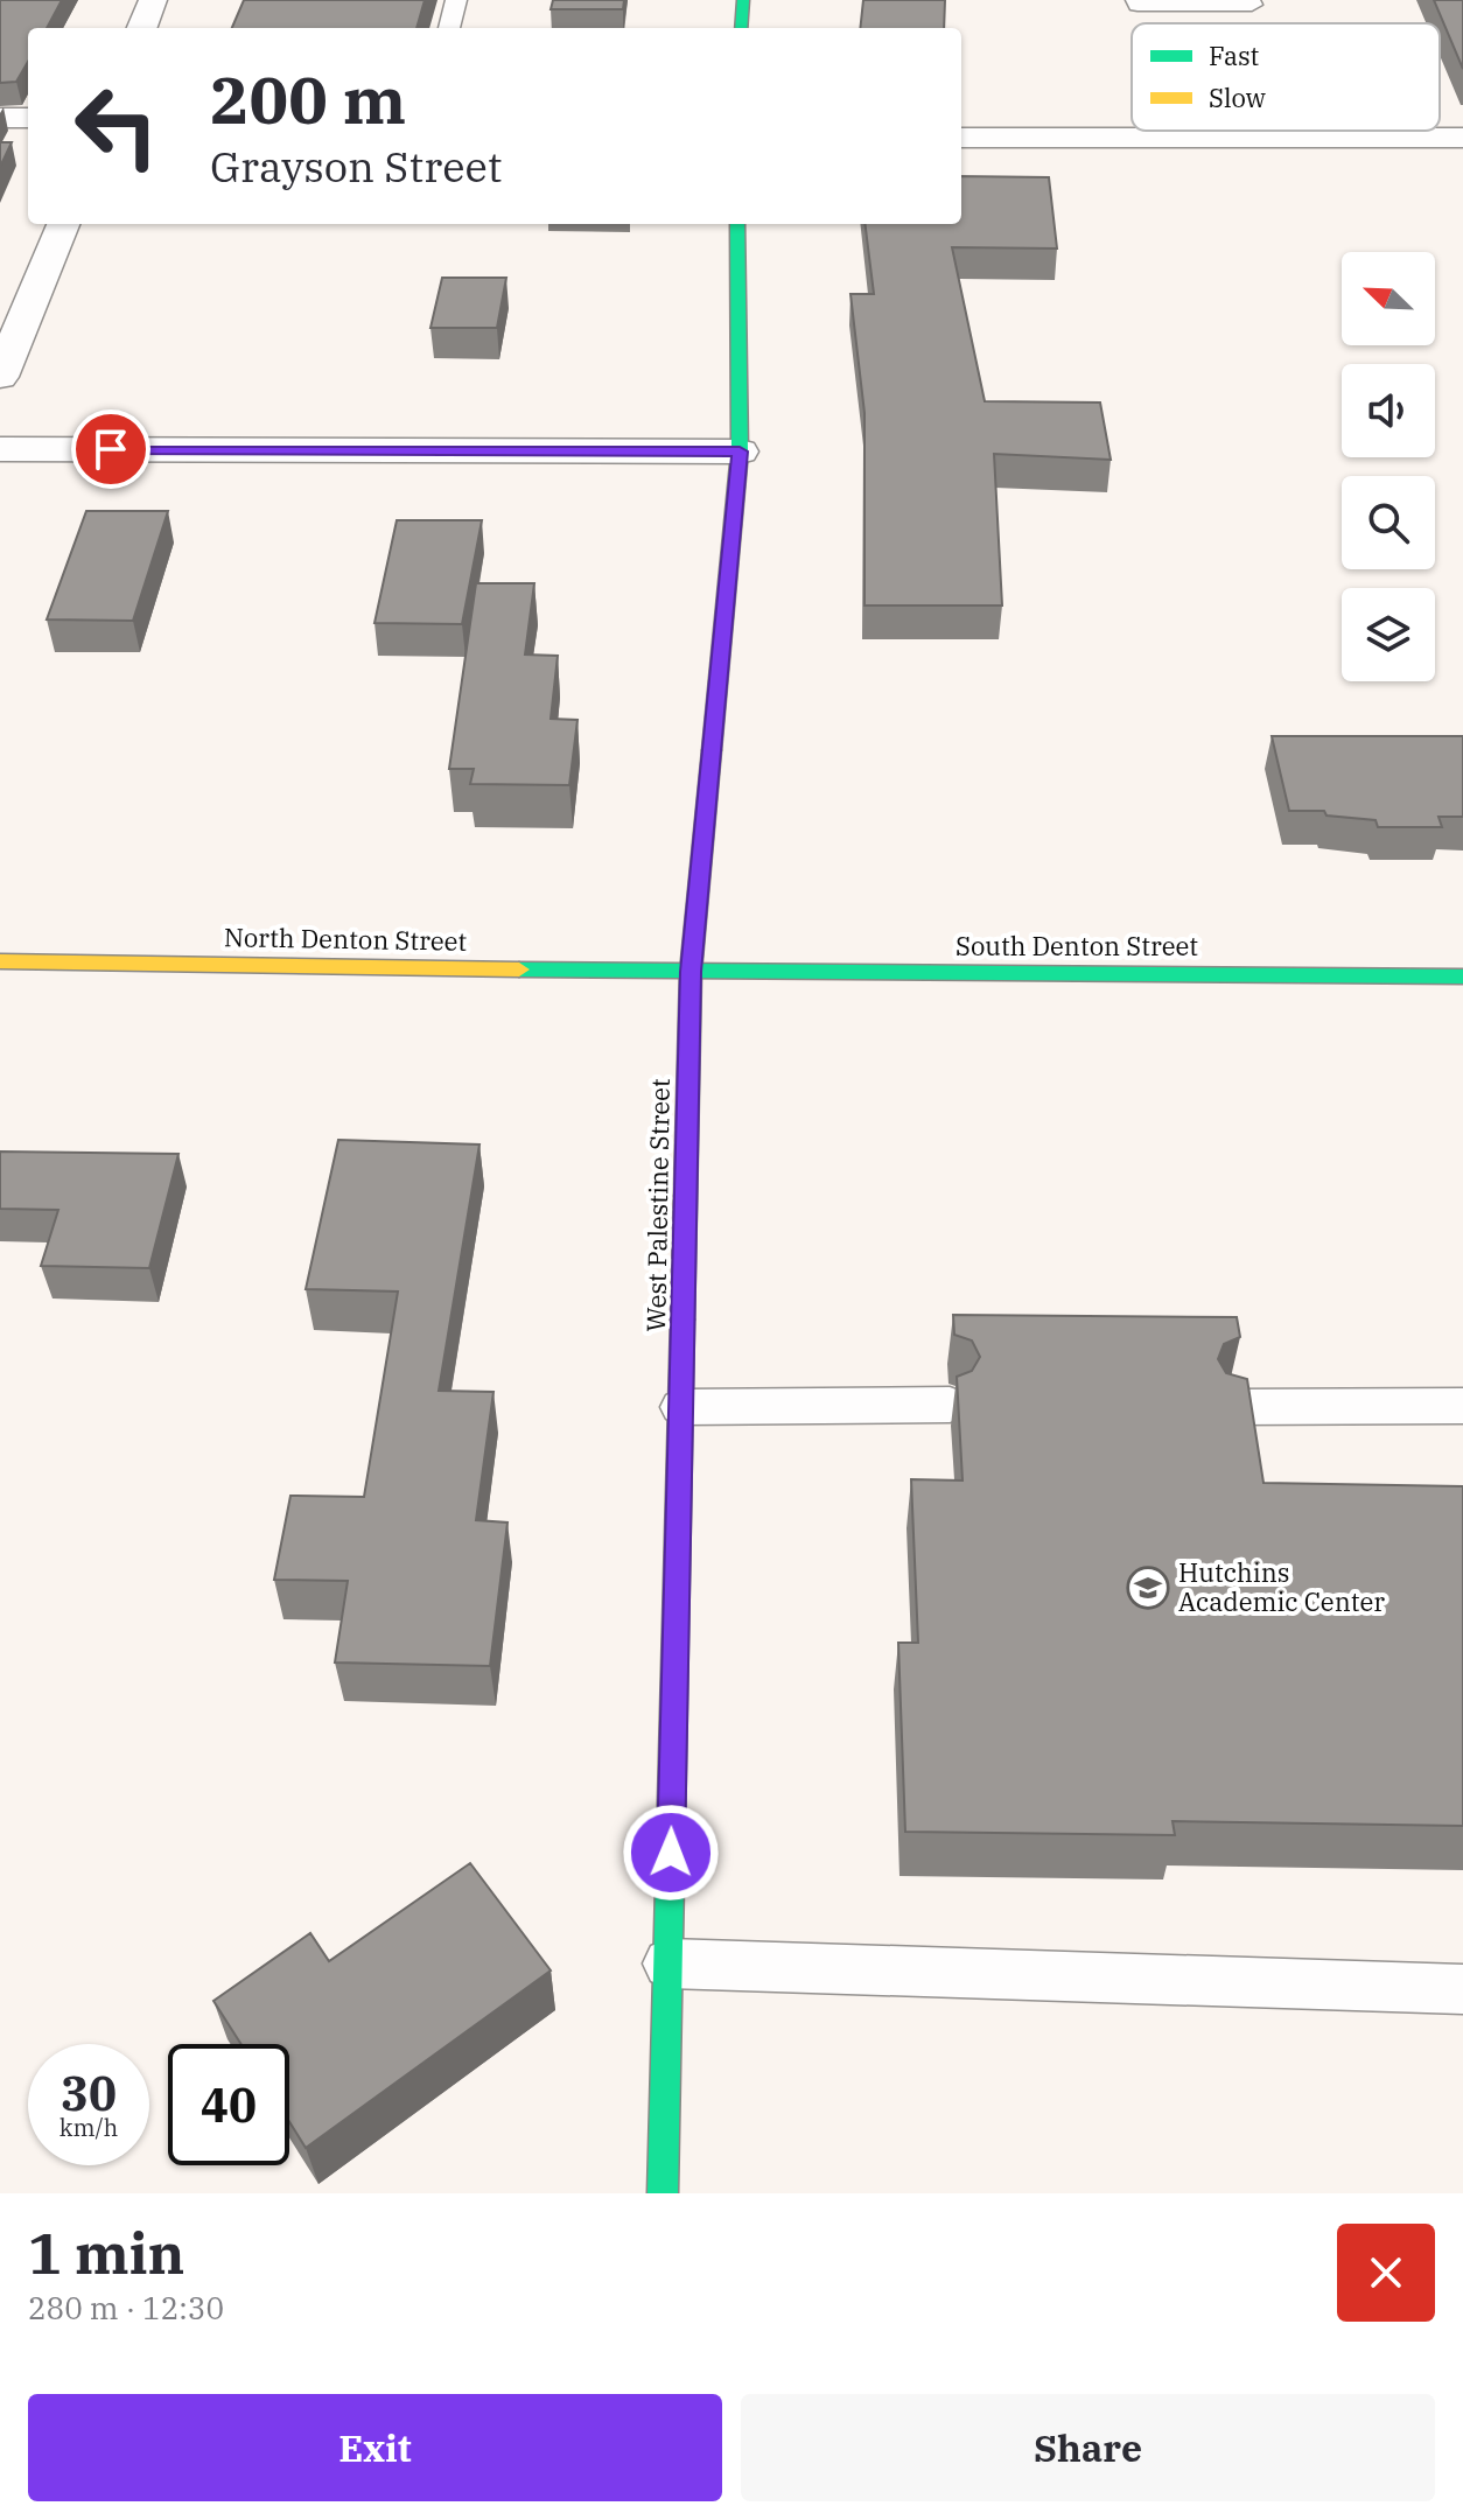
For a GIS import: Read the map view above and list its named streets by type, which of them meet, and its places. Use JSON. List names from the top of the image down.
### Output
{
  "streets": {
    "street": ["North Denton Street", "South Denton Street", "West Palestine Street"]
  },
  "crossings": [
    ["North Denton Street", "South Denton Street"],
    ["North Denton Street", "West Palestine Street"],
    ["South Denton Street", "West Palestine Street"]
  ],
  "places": {
    "school or university": ["Hutchins Academic Center"]
  },
  "legend": ["Fast", "Slow"],
  "north": "top left",
  "page": {
    "turn": ["200 m", "Grayson Street"],
    "speed": "30 km/h",
    "limit": "40",
    "heading": ["1 min", "280 m · 12:30"],
    "buttons": ["Exit", "Share"]
  }
}
